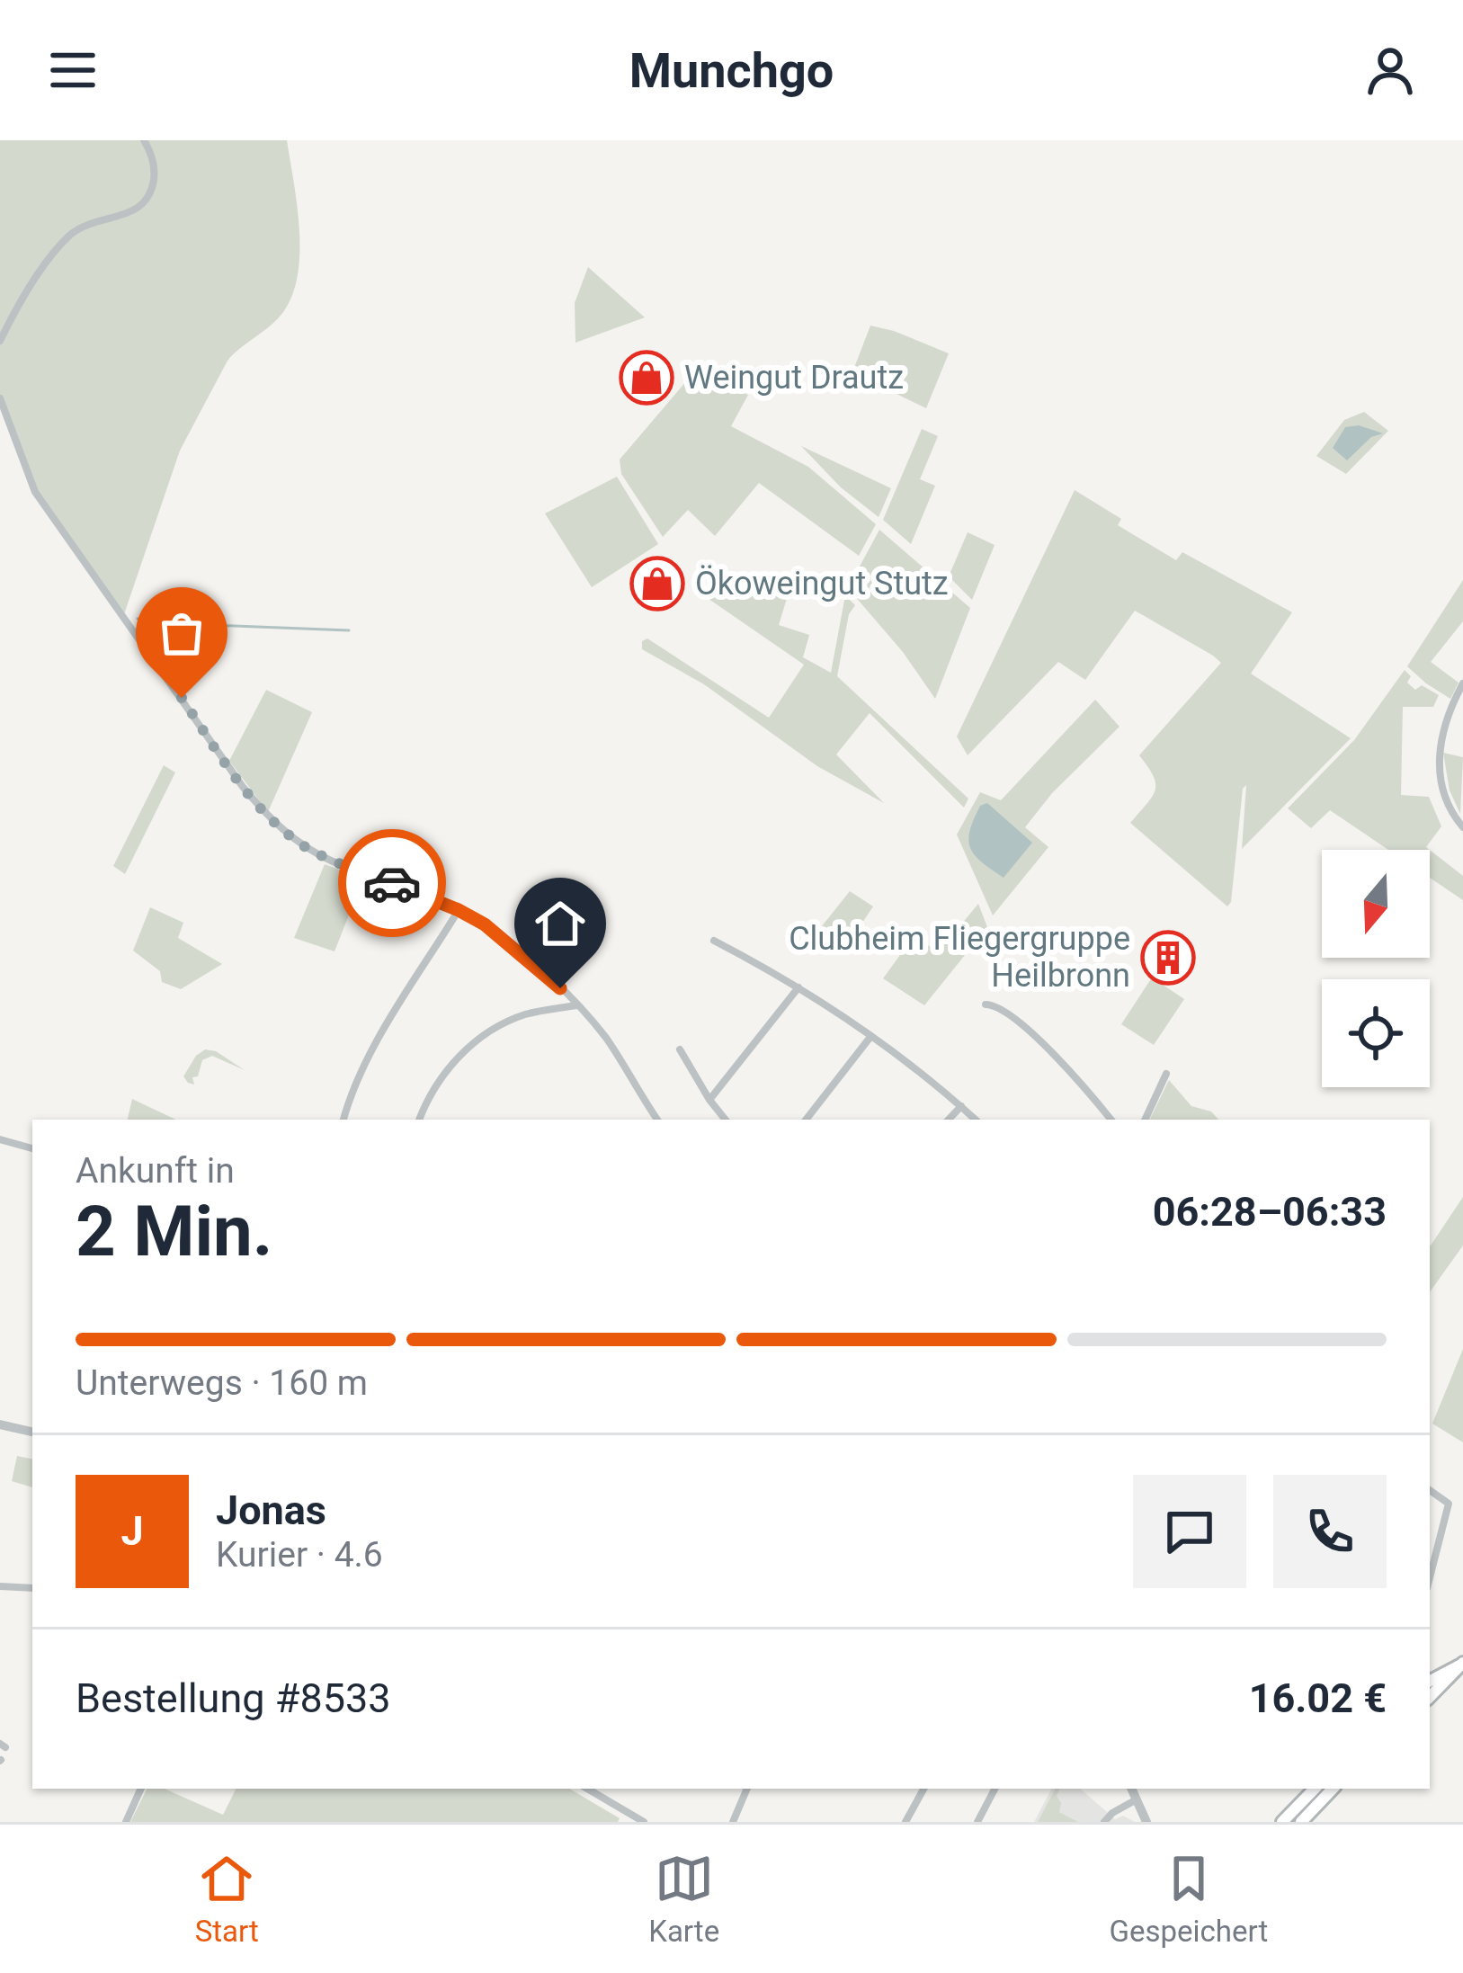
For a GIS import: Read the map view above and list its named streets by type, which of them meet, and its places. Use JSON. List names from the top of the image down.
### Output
{
  "places": {
    "shop": ["Weingut Drautz", "Ökoweingut Stutz"],
    "building": ["Clubheim Fliegergruppe Heilbronn"]
  },
  "north": "bottom",
  "page": {
    "header": "Munchgo",
    "heading": ["2 Min.", "Ankunft in", "06:28–06:33"],
    "panel": [
      "Jonas",
      "Kurier · 4.6",
      "Bestellung #8533",
      "16.02 €"
    ],
    "bar": "Unterwegs · 160 m",
    "round": "J",
    "tabs": ["Start", "Karte", "Gespeichert"]
  }
}
